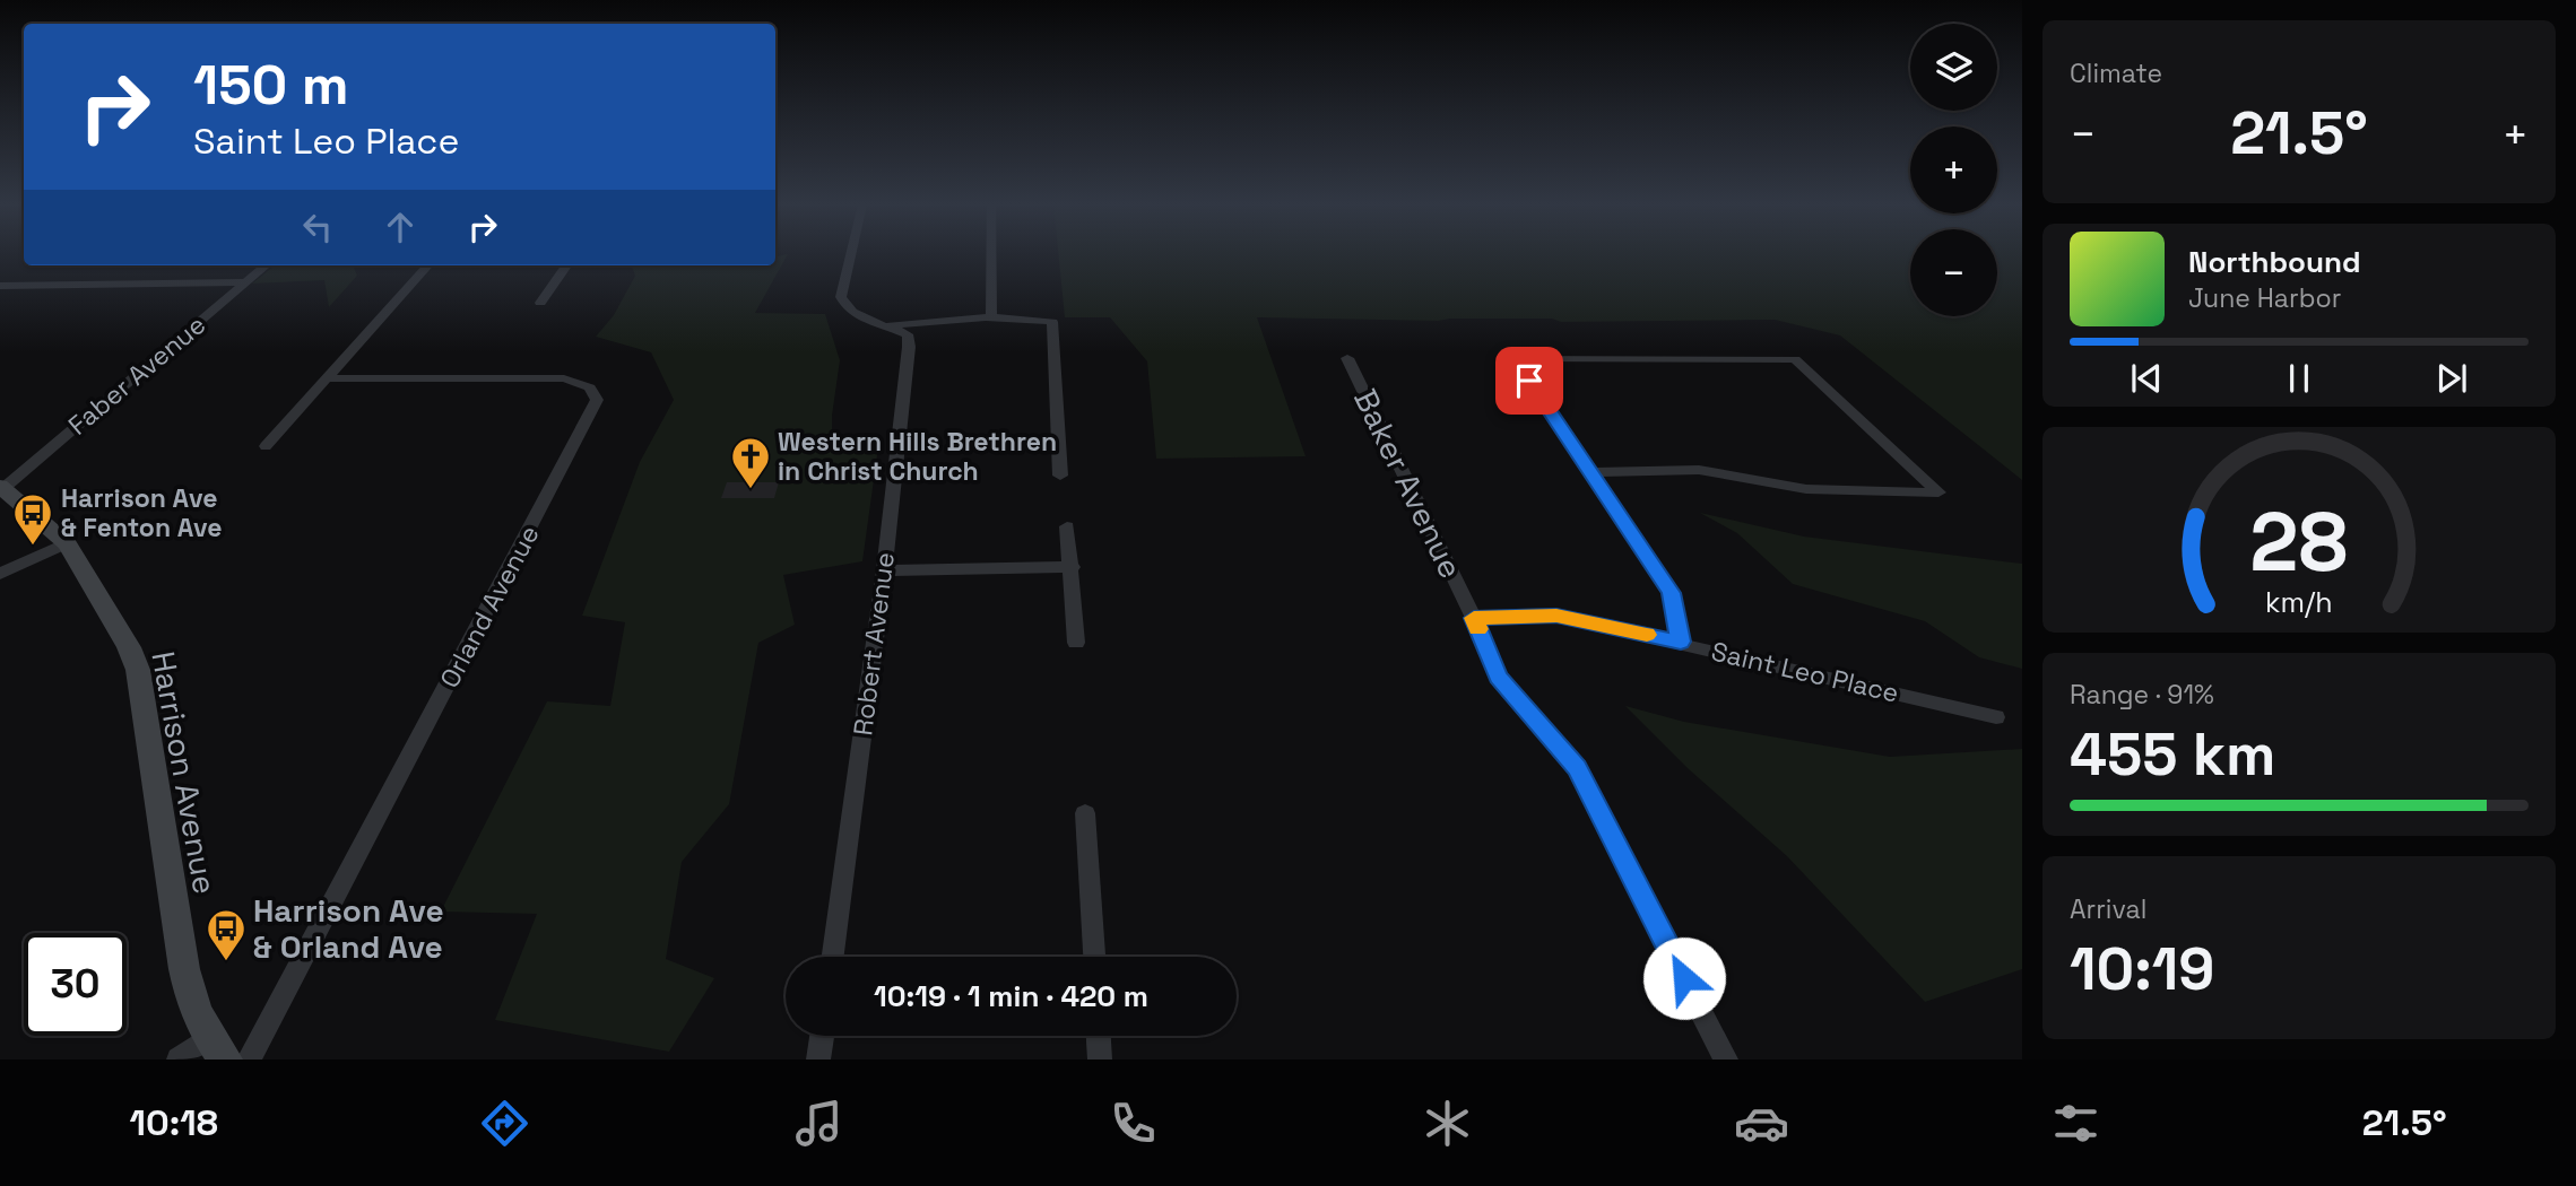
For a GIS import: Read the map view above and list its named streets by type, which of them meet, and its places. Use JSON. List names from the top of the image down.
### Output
{
  "streets": {
    "main road": ["Harrison Avenue"],
    "street": [
      "Faber Avenue",
      "Baker Avenue",
      "Orland Avenue",
      "Robert Avenue",
      "Saint Leo Place"
    ]
  },
  "crossings": [
    ["Faber Avenue", "Harrison Avenue"],
    ["Baker Avenue", "Saint Leo Place"]
  ],
  "places": {
    "church": ["Western Hills Brethren in Christ Church"],
    "bus stop": ["Harrison Ave & Fenton Ave", "Harrison Ave & Orland Ave"]
  },
  "page": {
    "tile": [
      "Climate",
      ["Range · 91%", "455 km"],
      ["Arrival", "10:19"]
    ],
    "map_buttons": ["+", "−"],
    "turn": ["150 m", "Saint Leo Place"],
    "heat": ["−", "21.5°", "+"],
    "song": ["Northbound", "June Harbor"],
    "limit": "30",
    "trip": "10:19 · 1 min · 420 m",
    "tabs": ["10:18", "21.5°"],
    "gauge": ["28", "km/h"]
  }
}
